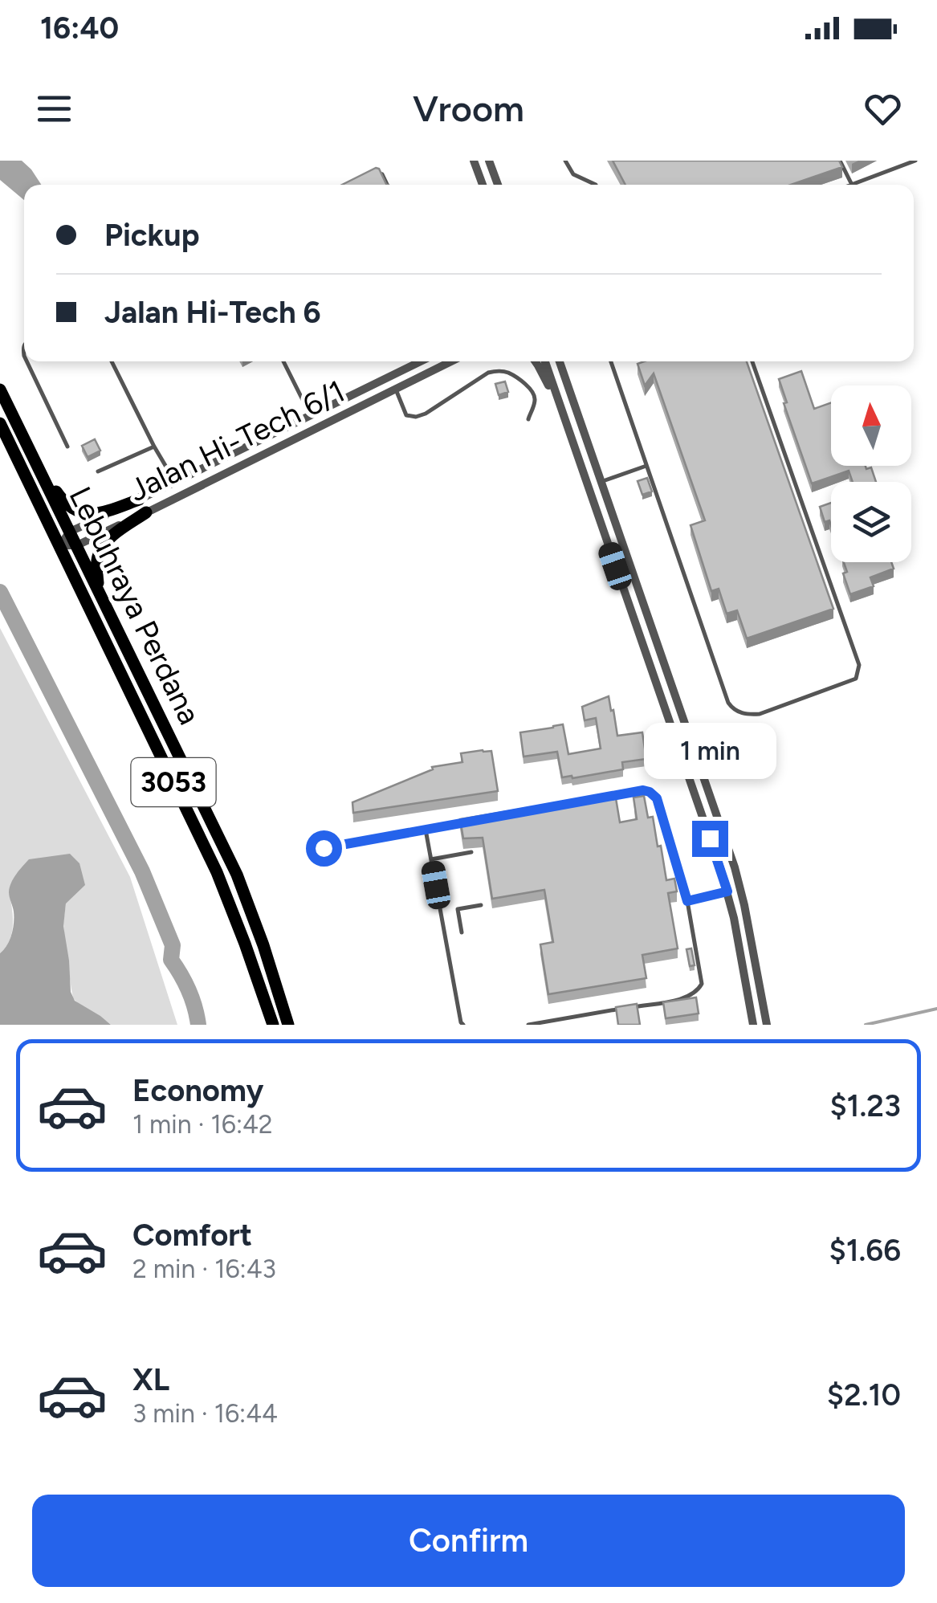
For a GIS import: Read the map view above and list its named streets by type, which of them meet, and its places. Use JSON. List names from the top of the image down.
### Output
{
  "streets": {
    "main road": ["Lebuhraya Perdana", "3053"],
    "street": ["Jalan Hi-Tech 6/1"]
  },
  "crossings": [
    ["Jalan Hi-Tech 6/1", "Lebuhraya Perdana"]
  ],
  "north": "top",
  "page": {
    "status": "16:40",
    "header": "Vroom",
    "banner": ["Pickup", "Jalan Hi-Tech 6"],
    "bubble": "1 min",
    "list": [
      {
        "name": "Economy",
        "note": "1 min · 16:42",
        "value": "$1.23"
      },
      {
        "name": "Comfort",
        "note": "2 min · 16:43",
        "value": "$1.66"
      },
      {
        "name": "XL",
        "note": "3 min · 16:44",
        "value": "$2.10"
      }
    ],
    "buttons": "Confirm"
  }
}
